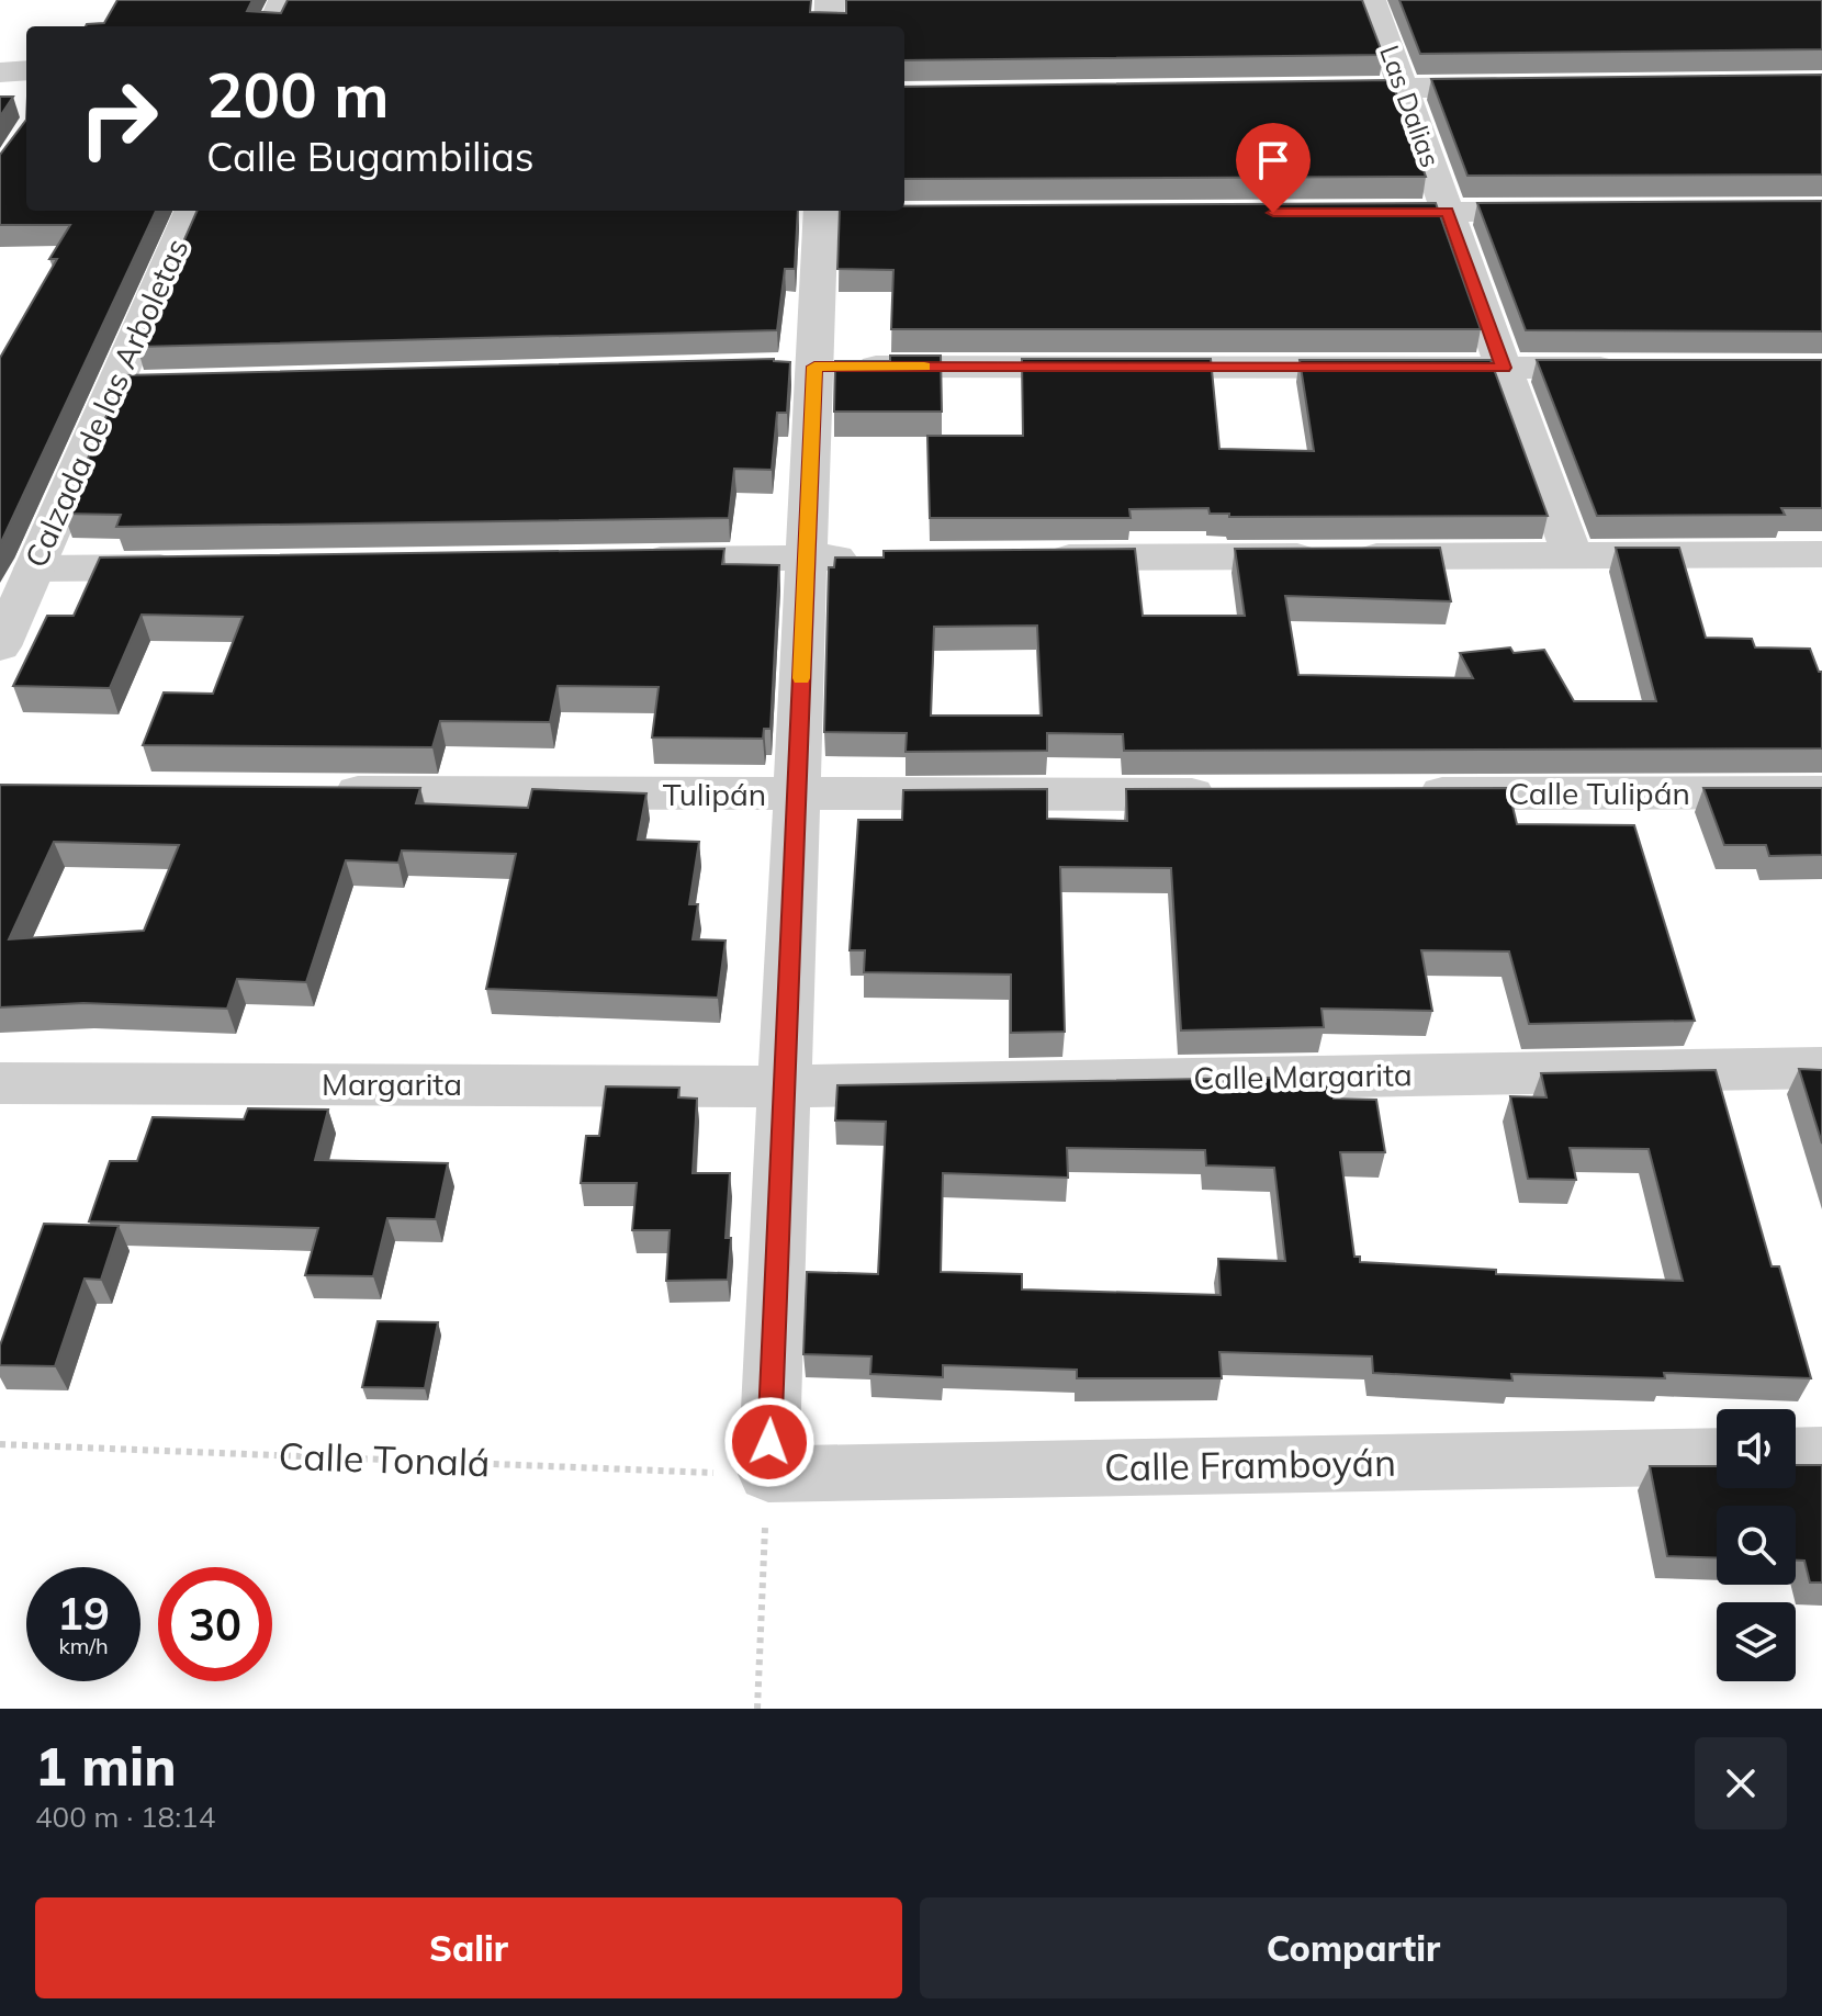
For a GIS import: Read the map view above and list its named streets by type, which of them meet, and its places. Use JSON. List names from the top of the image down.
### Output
{
  "streets": {
    "street": [
      "Las Dalias",
      "Calzada de las Arboletas",
      "Calle Tulipán",
      "Tulipán",
      "Calle Margarita",
      "Margarita",
      "Calle Framboyán"
    ],
    "path": ["Calle Tonalá"]
  },
  "crossings": [
    ["Calle Margarita", "Margarita"],
    ["Calle Tonalá", "Calle Framboyán"]
  ],
  "page": {
    "turn": ["200 m", "Calle Bugambilias"],
    "speed": "19 km/h",
    "limit": "30",
    "heading": ["1 min", "400 m · 18:14"],
    "buttons": ["Salir", "Compartir"]
  }
}
